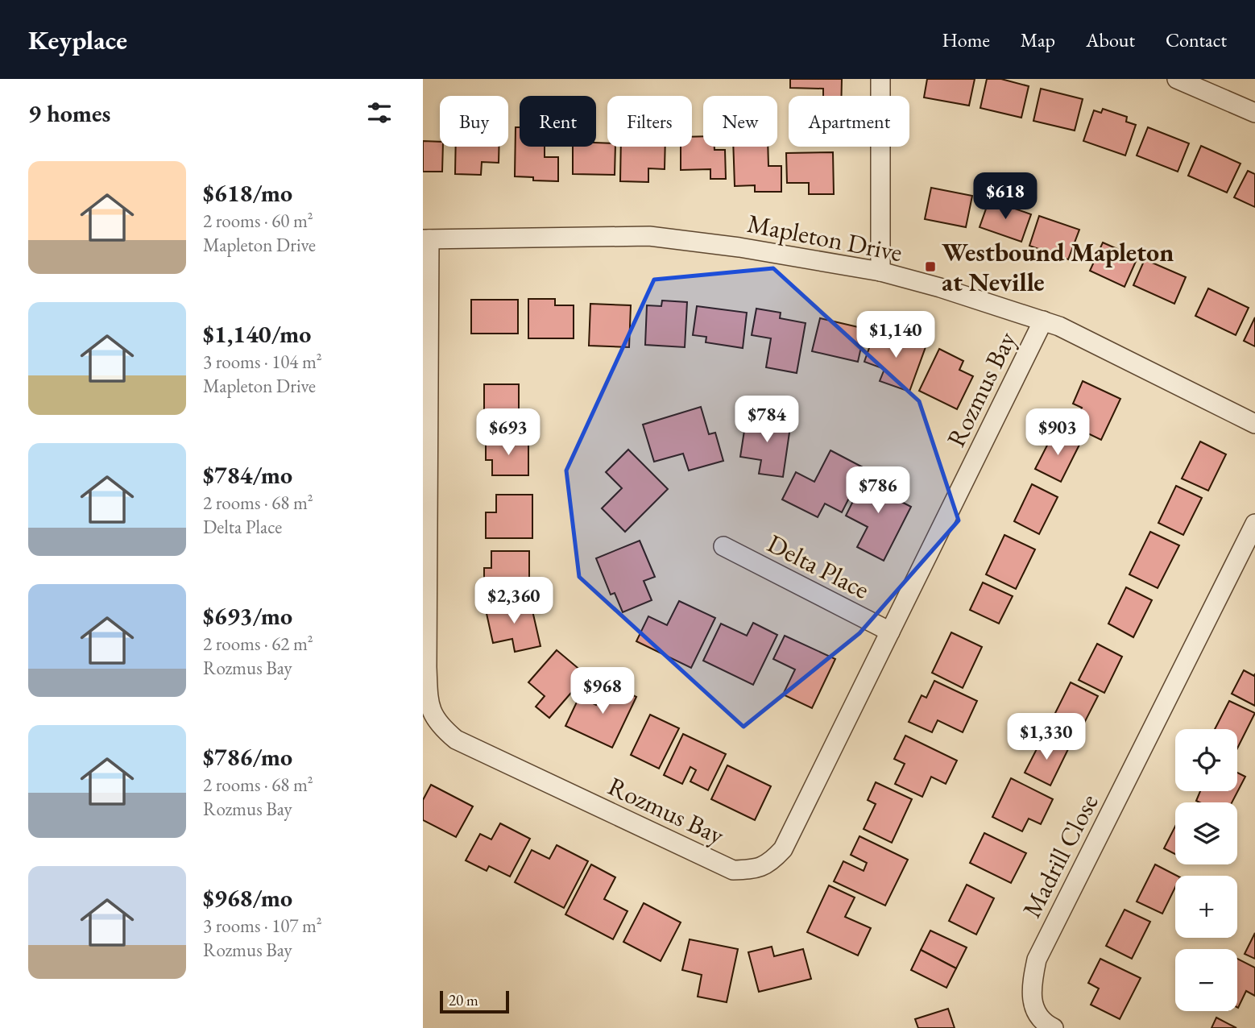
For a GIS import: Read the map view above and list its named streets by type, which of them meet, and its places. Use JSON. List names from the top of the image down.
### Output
{
  "streets": {
    "street": [
      "Mapleton Drive",
      "Rozmus Bay",
      "Delta Place",
      "Madrill Close"
    ]
  },
  "crossings": [
    ["Mapleton Drive", "Rozmus Bay"],
    ["Rozmus Bay", "Delta Place"]
  ],
  "places": {
    "transit": ["Westbound Mapleton at Neville"]
  },
  "scale_bar": "20 m",
  "page": {
    "header": "Keyplace",
    "nav": [
      "Home",
      "Map",
      "About",
      "Contact"
    ],
    "heading": "9 homes",
    "chip": [
      "Buy",
      "Rent",
      "Filters",
      "New",
      "Apartment"
    ],
    "list": [
      {
        "name": "$618/mo",
        "note": "2 rooms · 60 m² · Mapleton Drive"
      },
      {
        "name": "$1,140/mo",
        "note": "3 rooms · 104 m² · Mapleton Drive"
      },
      {
        "name": "$784/mo",
        "note": "2 rooms · 68 m² · Delta Place"
      },
      {
        "name": "$693/mo",
        "note": "2 rooms · 62 m² · Rozmus Bay"
      },
      {
        "name": "$786/mo",
        "note": "2 rooms · 68 m² · Rozmus Bay"
      },
      {
        "name": "$968/mo",
        "note": "3 rooms · 107 m² · Rozmus Bay"
      }
    ],
    "price": [
      "$618",
      "$1,140",
      "$784",
      "$693",
      "$903",
      "$786",
      "$2,360",
      "$968",
      "$1,330"
    ],
    "map_buttons": ["+", "−"],
    "scale": "20 m"
  }
}
